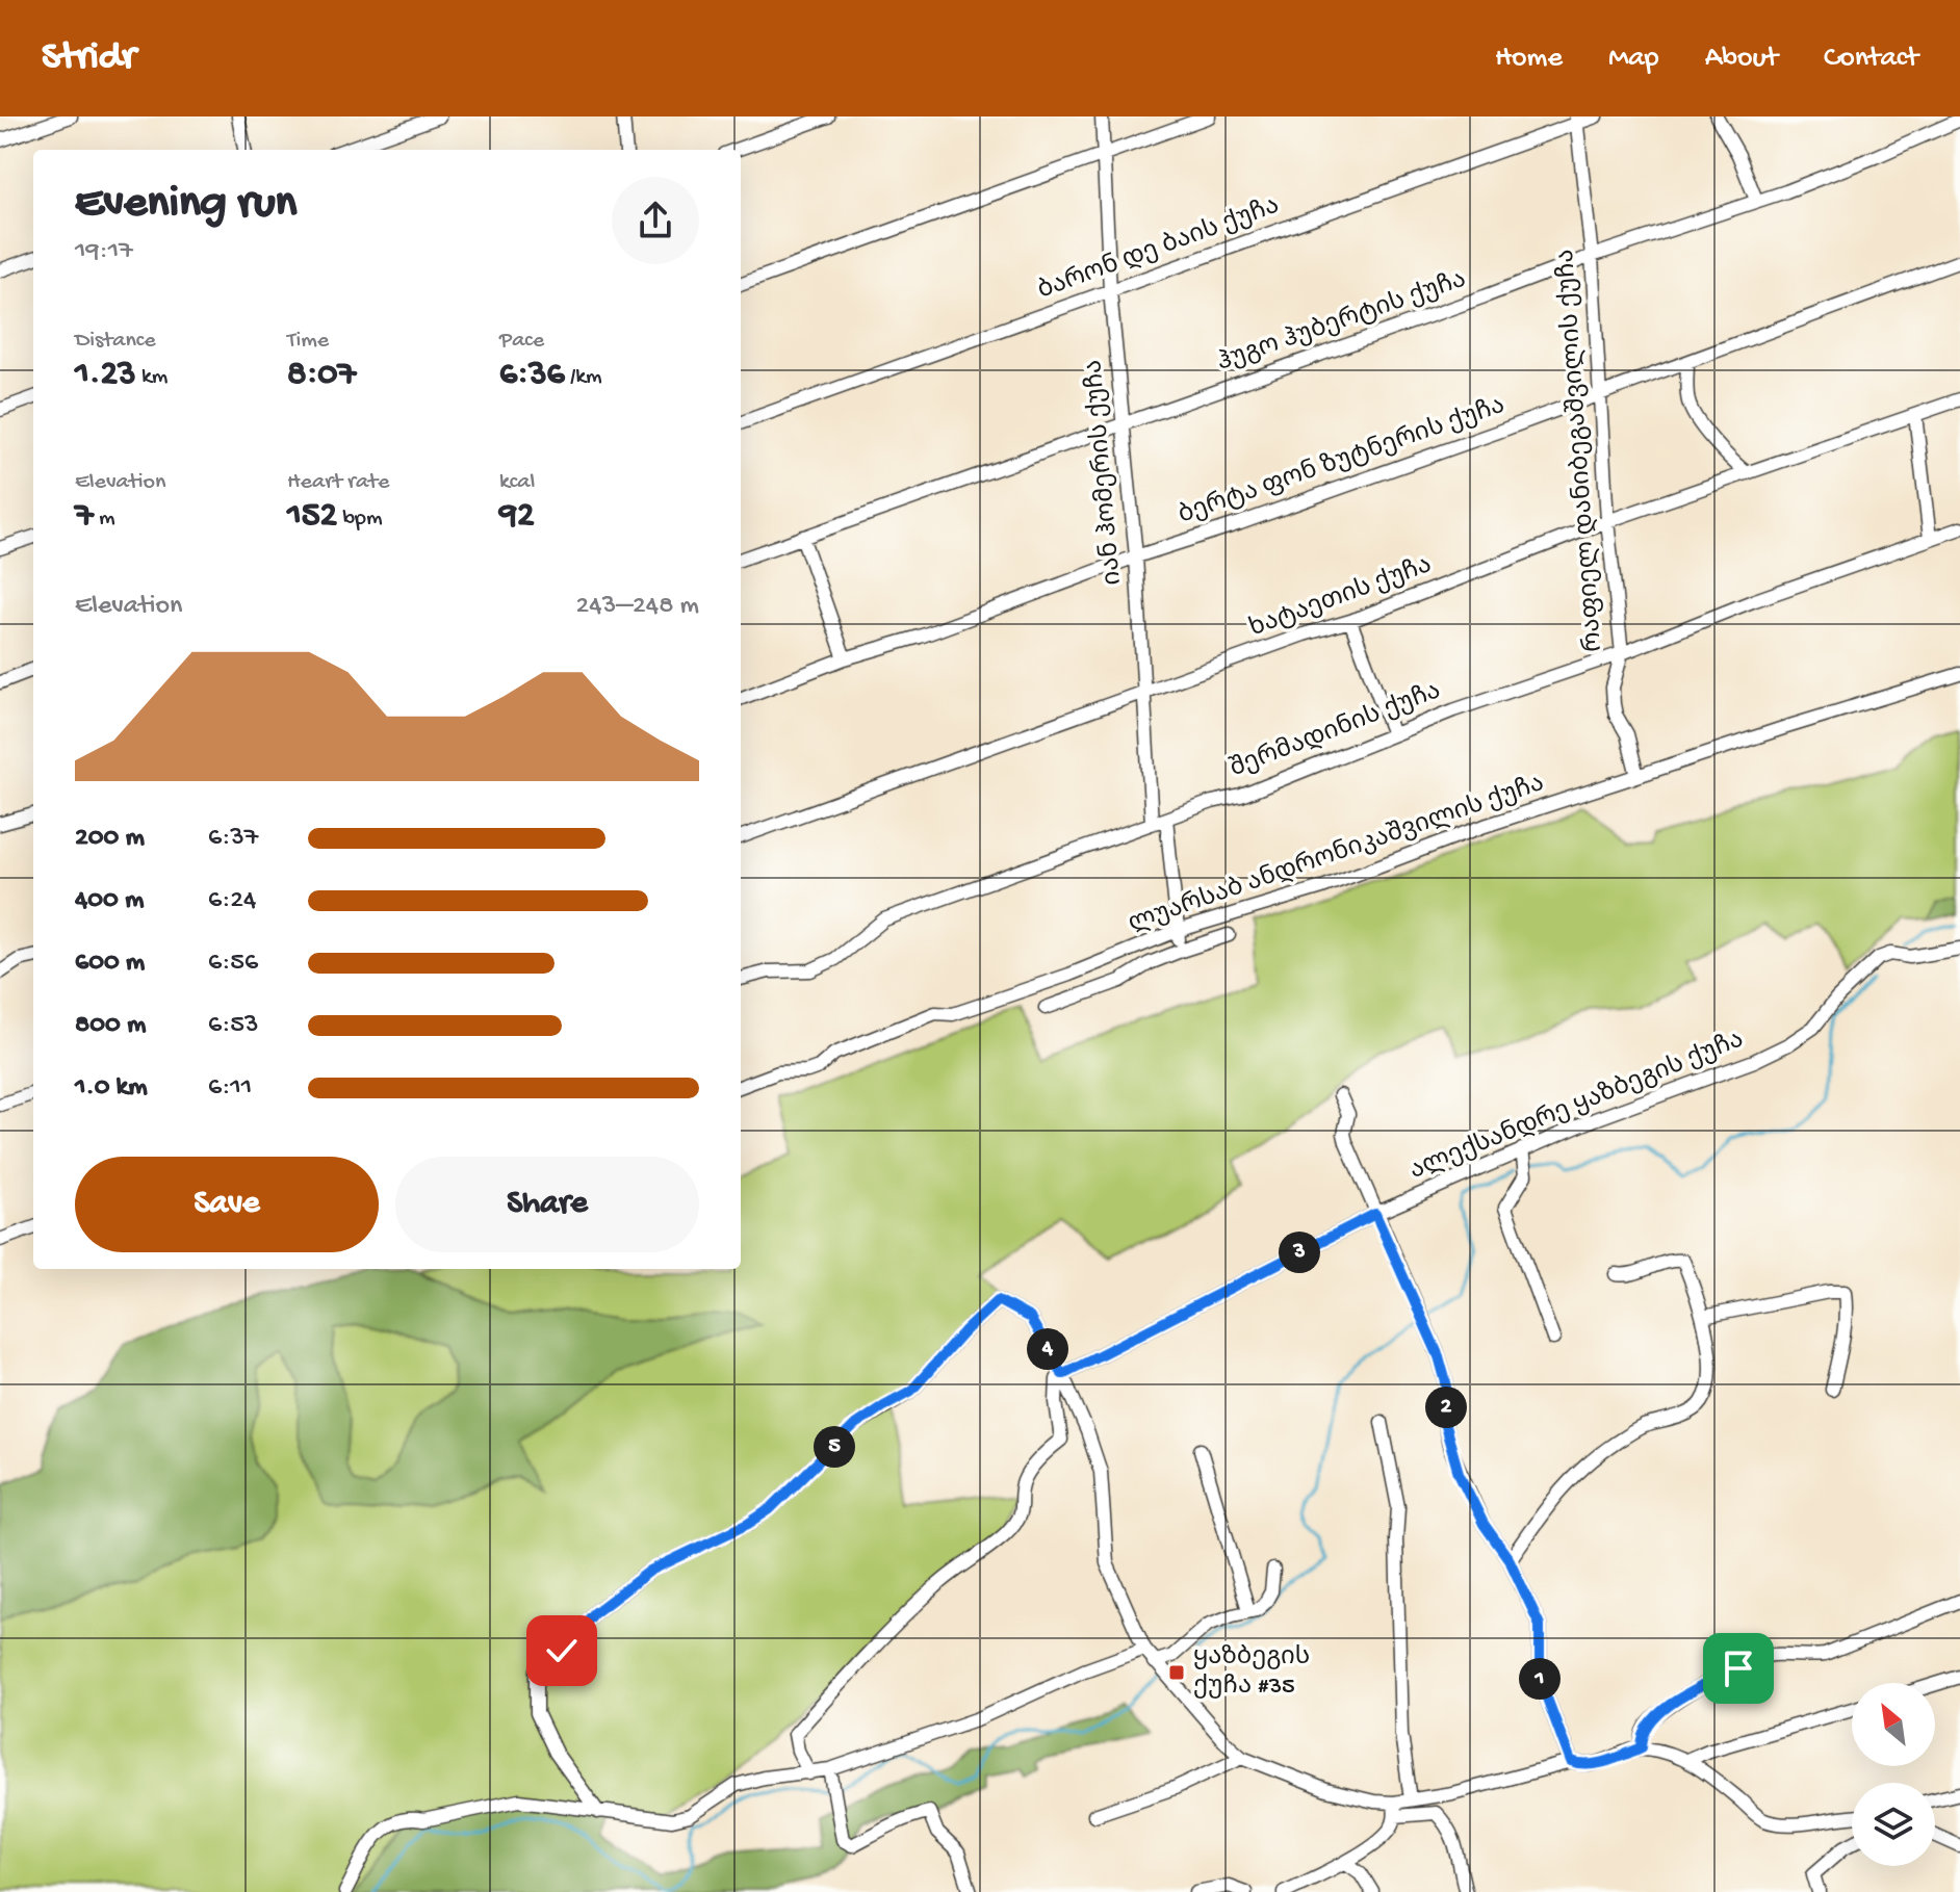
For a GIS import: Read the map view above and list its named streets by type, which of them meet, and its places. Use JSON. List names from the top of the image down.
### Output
{
  "streets": {
    "street": [
      "ბარონ დე ბაის ქუჩა",
      "ჰუგო ჰუბერტის ქუჩა",
      "რაფიელ დანიბეგაშვილის ქუჩა",
      "ბერტა ფონ ზუტნერის ქუჩა",
      "იან ჰომერის ქუჩა",
      "ხატაეთის ქუჩა",
      "შერმადინის ქუჩა",
      "ლუარსაბ ანდრონიკაშვილის ქუჩა",
      "ალექსანდრე ყაზბეგის ქუჩა"
    ]
  },
  "crossings": [
    ["ბარონ დე ბაის ქუჩა", "რაფიელ დანიბეგაშვილის ქუჩა"],
    ["ბარონ დე ბაის ქუჩა", "იან ჰომერის ქუჩა"],
    ["ჰუგო ჰუბერტის ქუჩა", "რაფიელ დანიბეგაშვილის ქუჩა"],
    ["ჰუგო ჰუბერტის ქუჩა", "იან ჰომერის ქუჩა"],
    ["რაფიელ დანიბეგაშვილის ქუჩა", "ბერტა ფონ ზუტნერის ქუჩა"],
    ["რაფიელ დანიბეგაშვილის ქუჩა", "ხატაეთის ქუჩა"],
    ["რაფიელ დანიბეგაშვილის ქუჩა", "შერმადინის ქუჩა"],
    ["რაფიელ დანიბეგაშვილის ქუჩა", "ლუარსაბ ანდრონიკაშვილის ქუჩა"],
    ["ბერტა ფონ ზუტნერის ქუჩა", "იან ჰომერის ქუჩა"],
    ["იან ჰომერის ქუჩა", "ხატაეთის ქუჩა"],
    ["იან ჰომერის ქუჩა", "შერმადინის ქუჩა"]
  ],
  "places": {
    "transit": ["ყაზბეგის ქუჩა #35"]
  },
  "north": "top left",
  "page": {
    "header": "Stridr",
    "nav": [
      "Home",
      "Map",
      "About",
      "Contact"
    ],
    "heading": ["Evening run", "19:17"],
    "stats": [
      ["Distance", "1.23 km"],
      ["Time", "8:07"],
      ["Pace", "6:36 /km"],
      ["Elevation", "7 m"],
      ["Heart rate", "152 bpm"],
      ["kcal", "92"]
    ],
    "chart": ["Elevation", "243–248 m"],
    "list": [
      {
        "name": "200 m",
        "note": "6:37"
      },
      {
        "name": "400 m",
        "note": "6:24"
      },
      {
        "name": "600 m",
        "note": "6:56"
      },
      {
        "name": "800 m",
        "note": "6:53"
      },
      {
        "name": "1.0 km",
        "note": "6:11"
      }
    ],
    "buttons": ["Save", "Share"],
    "pins": [
      "3",
      "4",
      "2",
      "5",
      "1"
    ]
  }
}
